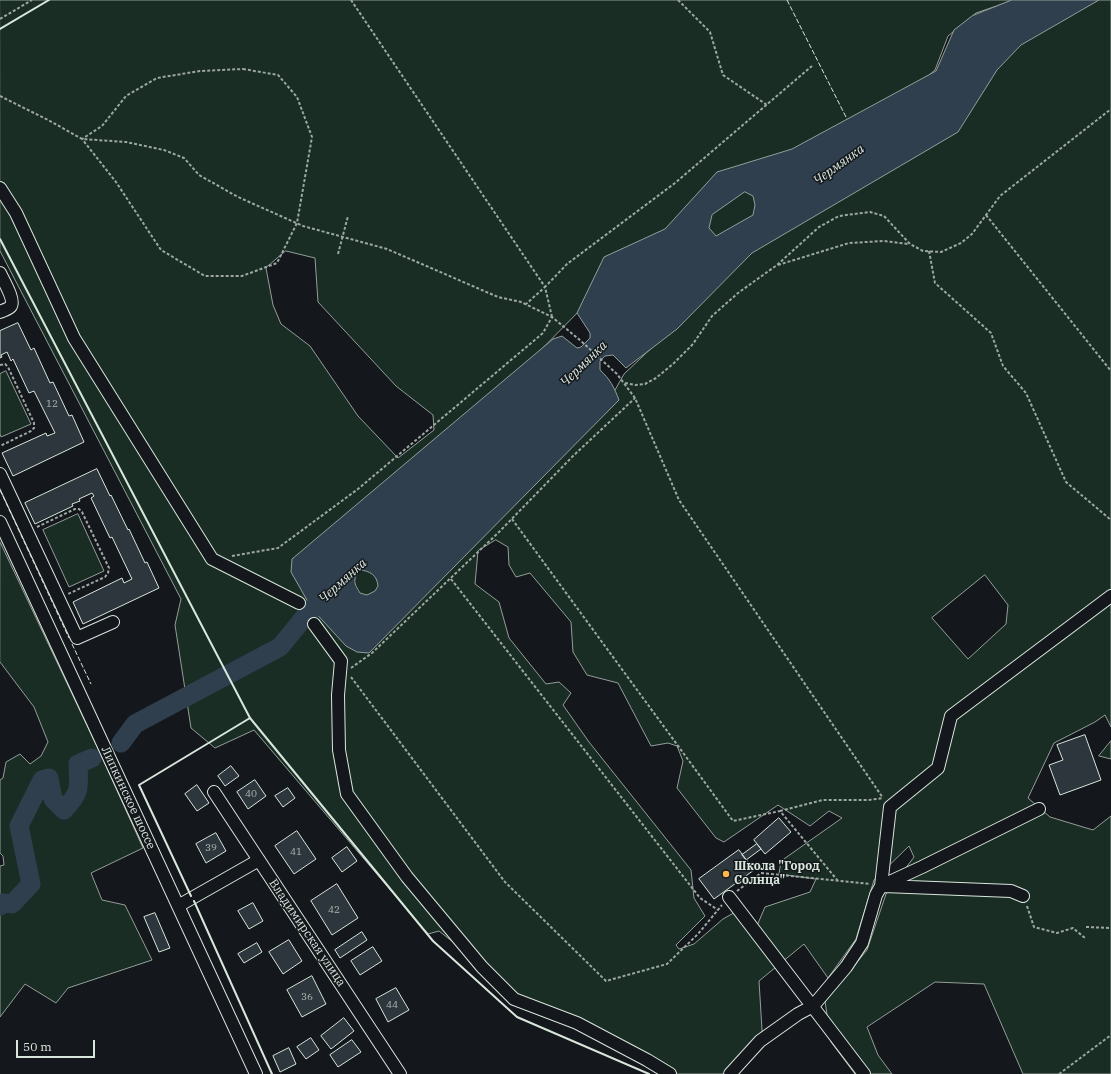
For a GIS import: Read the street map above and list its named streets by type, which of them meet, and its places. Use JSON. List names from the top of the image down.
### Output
{
  "streets": {
    "street": ["Липкинское шоссе", "Владимирская улица"]
  },
  "water": ["Чермянка"],
  "places": ["Школа \"Город Cолнца\""],
  "house_numbers": [
    "12",
    "40",
    "39",
    "41",
    "42",
    "36",
    "44"
  ],
  "scale_bar": "50 m"
}
